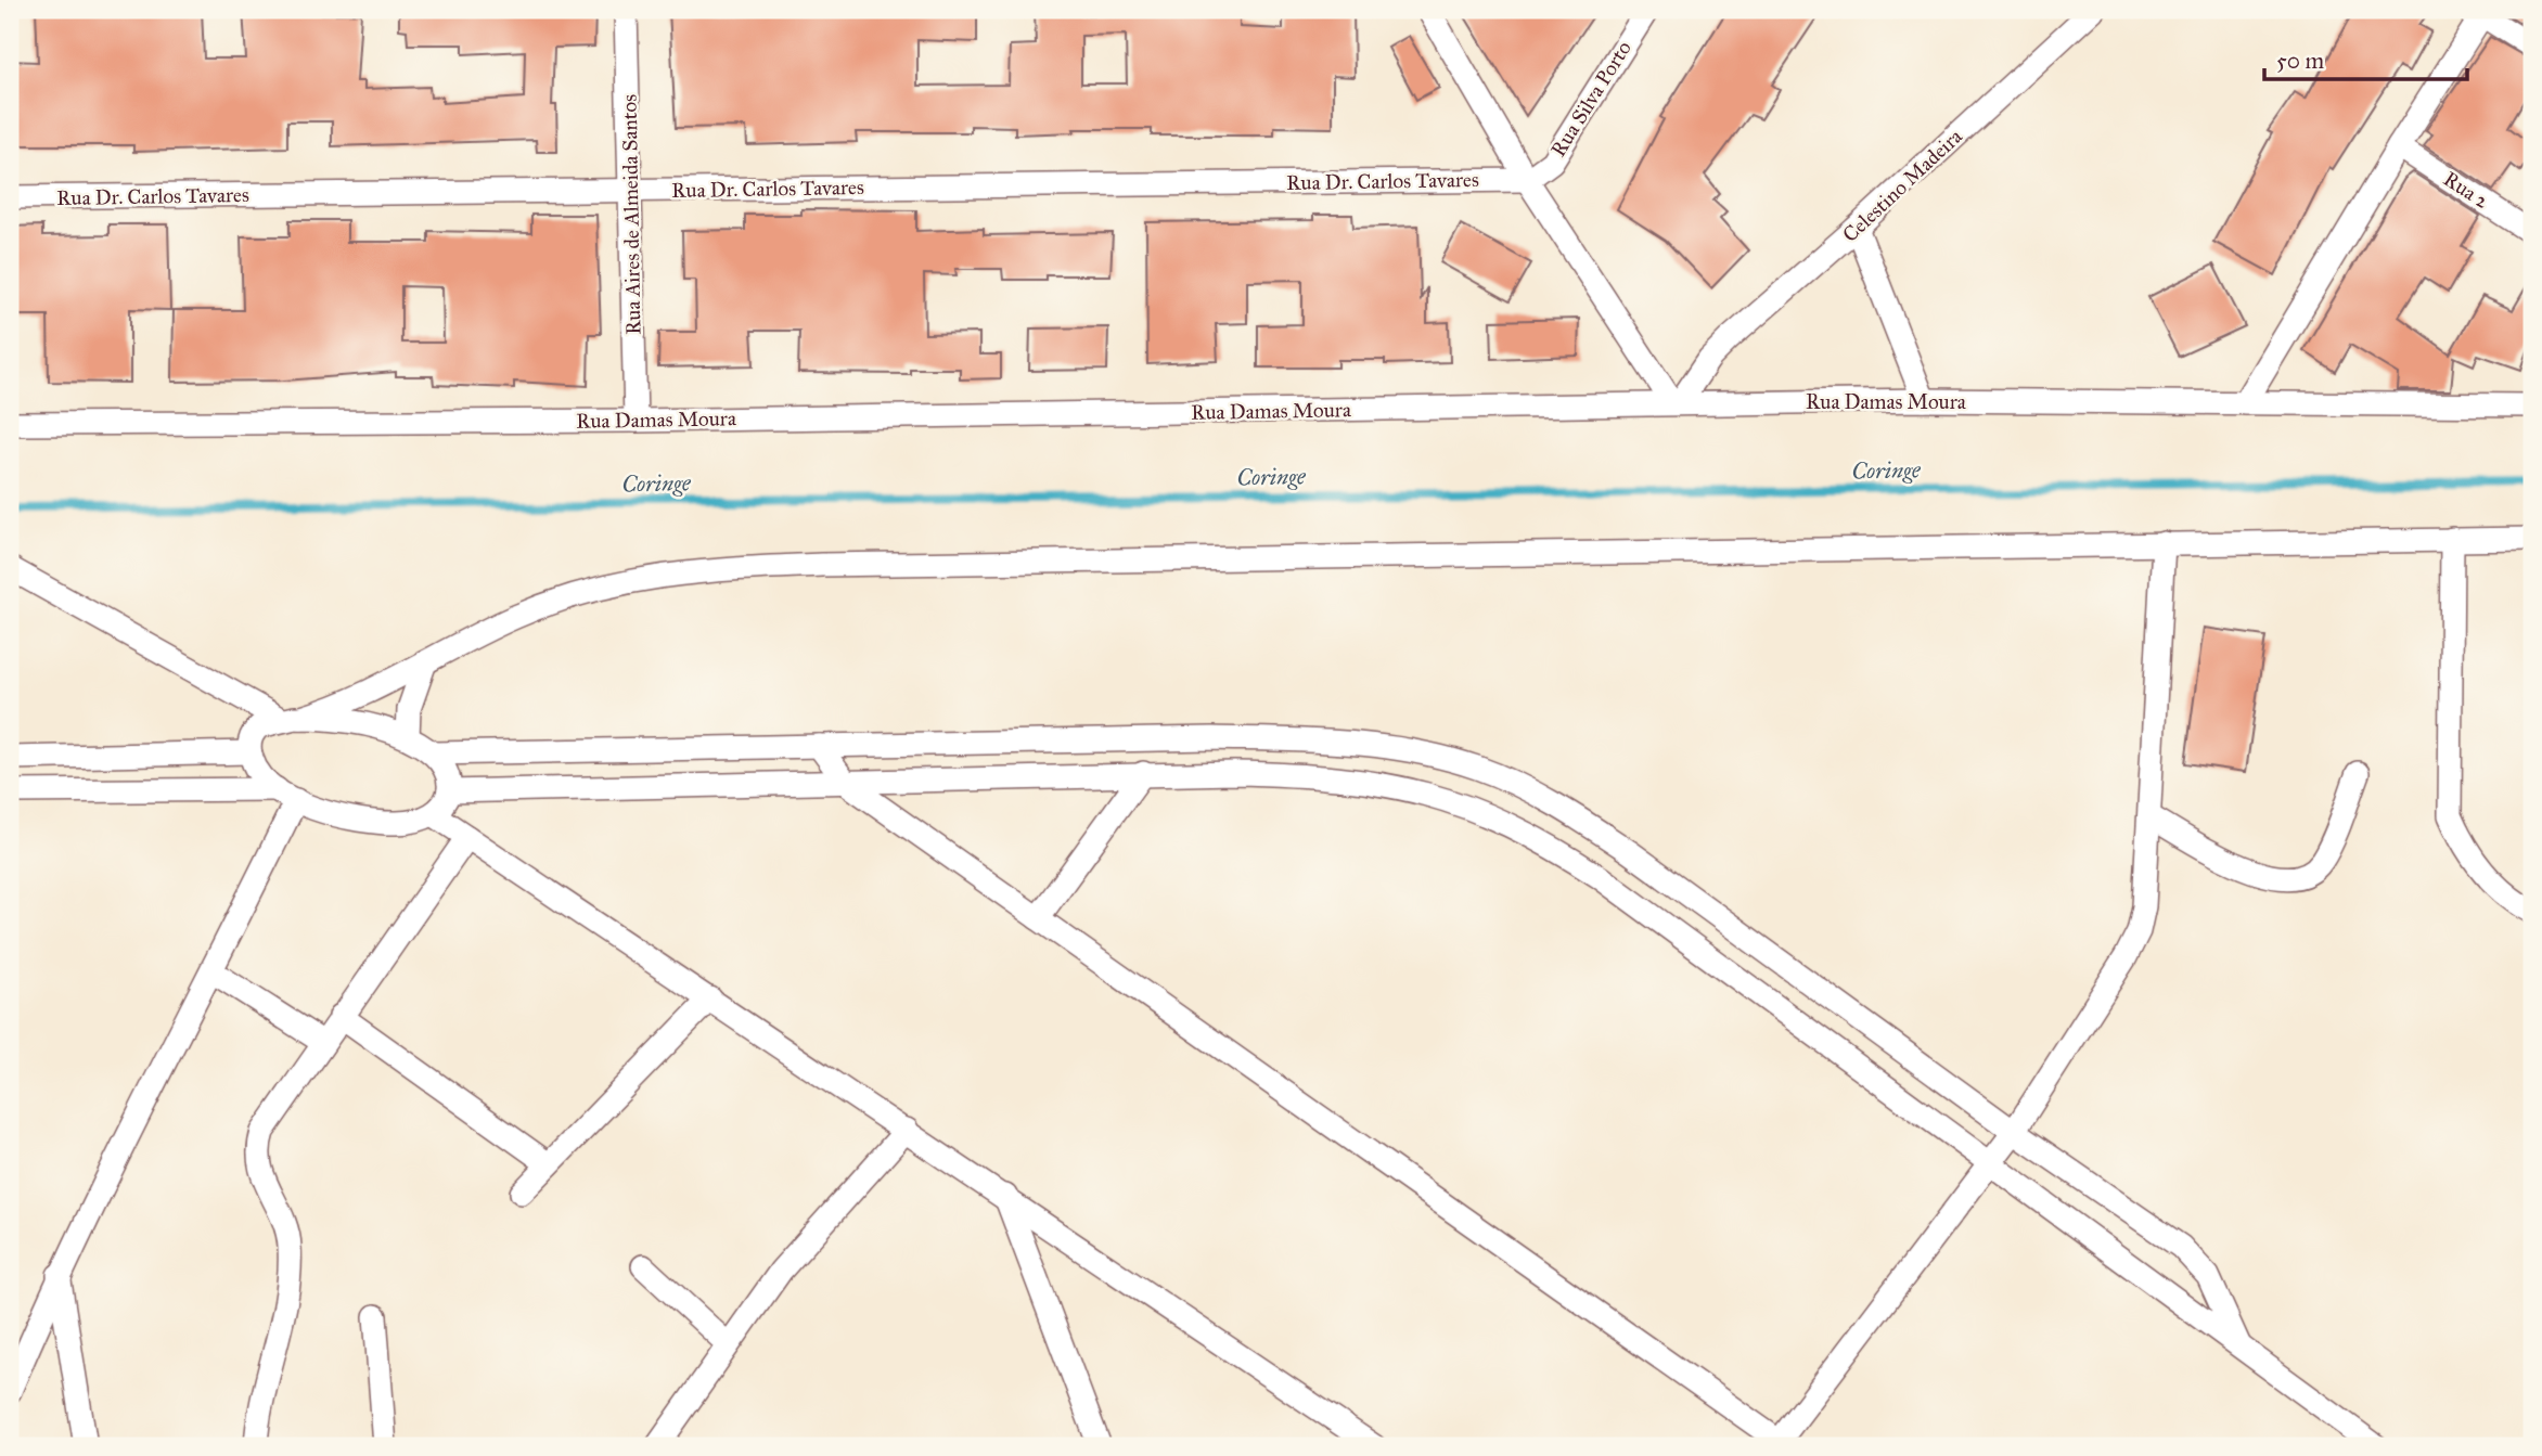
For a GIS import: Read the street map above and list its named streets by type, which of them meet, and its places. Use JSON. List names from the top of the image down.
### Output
{
  "streets": {
    "street": [
      "Rua Silva Porto",
      "Rua Dr. Carlos Tavares",
      "Celestino Madeira",
      "Rua 2",
      "Rua Aires de Almeida Santos",
      "Rua Damas Moura"
    ]
  },
  "crossings": [
    ["Rua Silva Porto", "Rua Dr. Carlos Tavares"],
    ["Rua Dr. Carlos Tavares", "Rua Aires de Almeida Santos"],
    ["Celestino Madeira", "Rua Damas Moura"],
    ["Rua Aires de Almeida Santos", "Rua Damas Moura"]
  ],
  "water": ["Coringe"],
  "scale_bar": "50 m"
}
